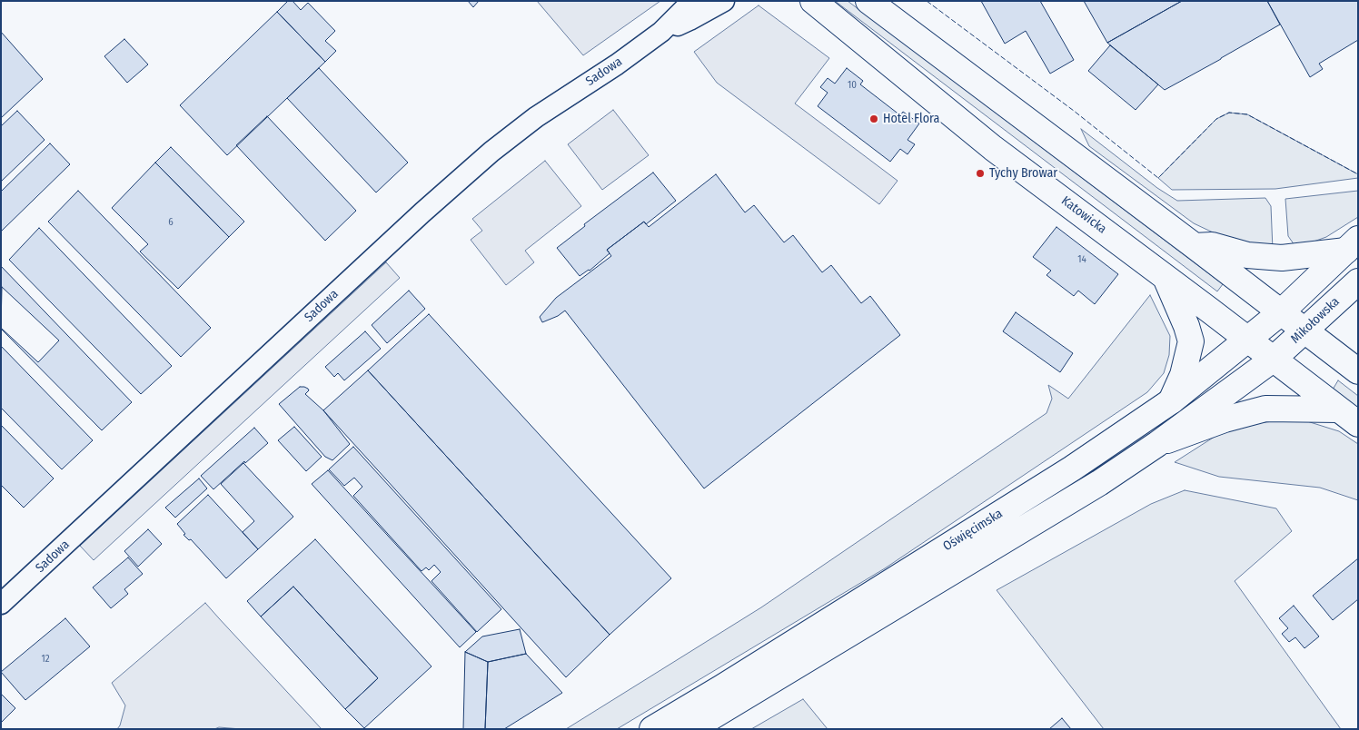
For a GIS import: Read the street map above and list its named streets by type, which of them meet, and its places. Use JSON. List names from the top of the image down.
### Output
{
  "streets": {
    "main road": ["Katowicka", "Mikołowska", "Oświęcimska"],
    "street": ["Sadowa"]
  },
  "crossings": [
    ["Katowicka", "Mikołowska"],
    ["Katowicka", "Oświęcimska"],
    ["Mikołowska", "Oświęcimska"]
  ],
  "places": ["Hotel Flora", "Tychy Browar"],
  "house_numbers": [
    "10",
    "6",
    "14",
    "12"
  ]
}
